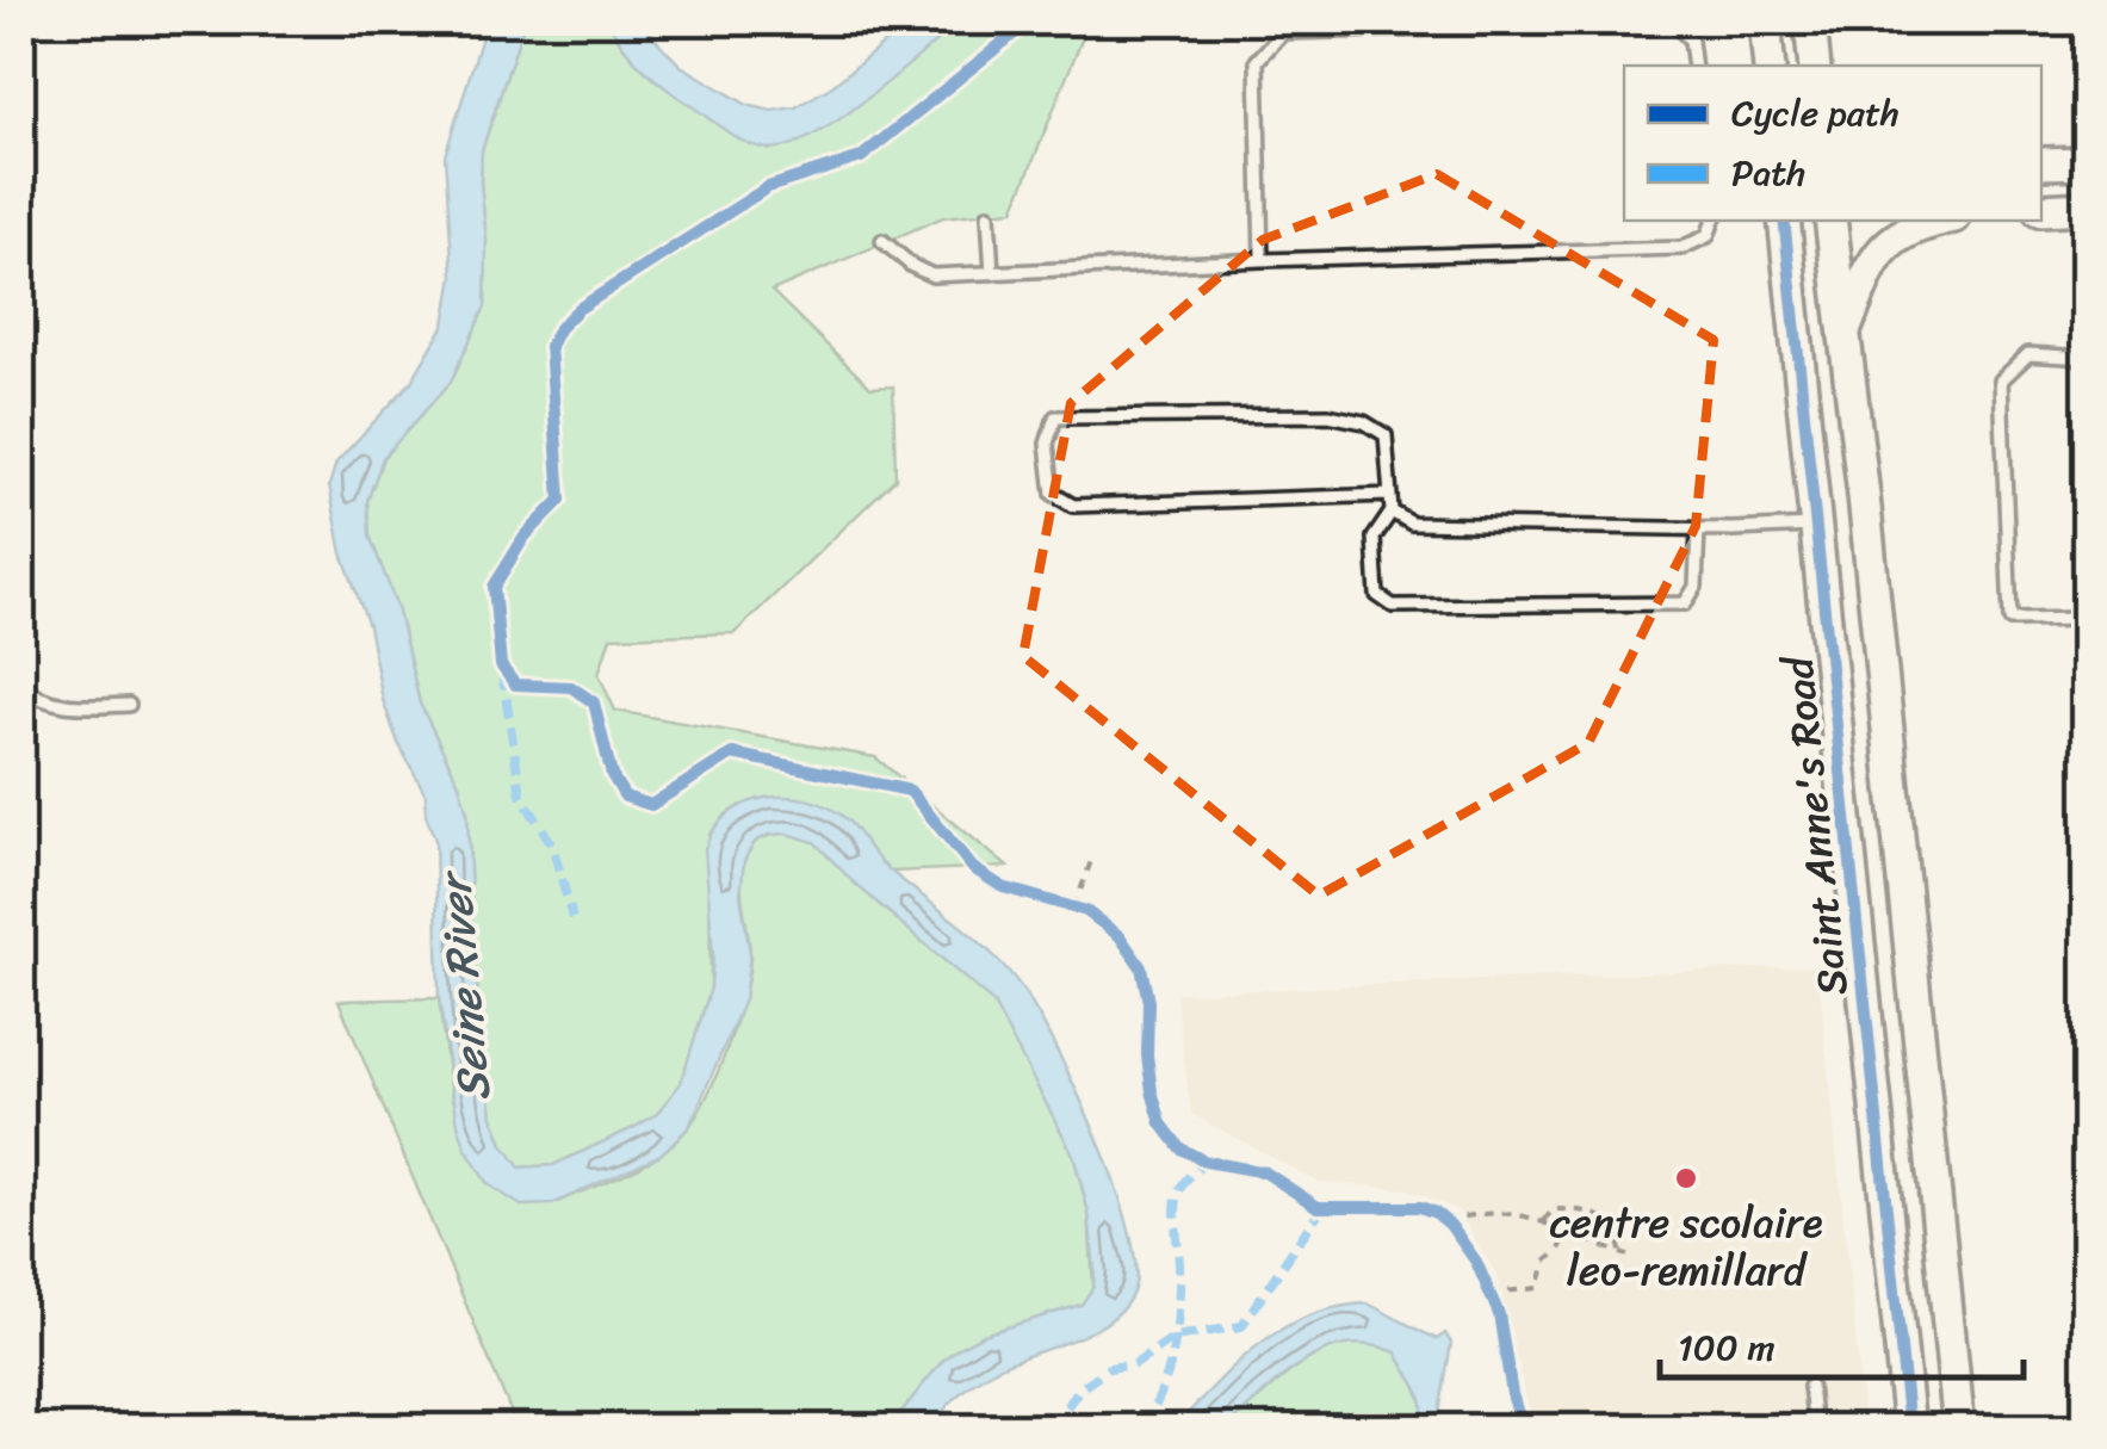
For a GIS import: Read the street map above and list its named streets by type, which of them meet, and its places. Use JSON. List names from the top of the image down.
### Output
{
  "streets": {
    "main road": ["Saint Anne's Road"]
  },
  "water": ["Seine River"],
  "places": ["centre scolaire leo-remillard"],
  "legend": ["Cycle path", "Path"],
  "scale_bar": "100 m"
}
